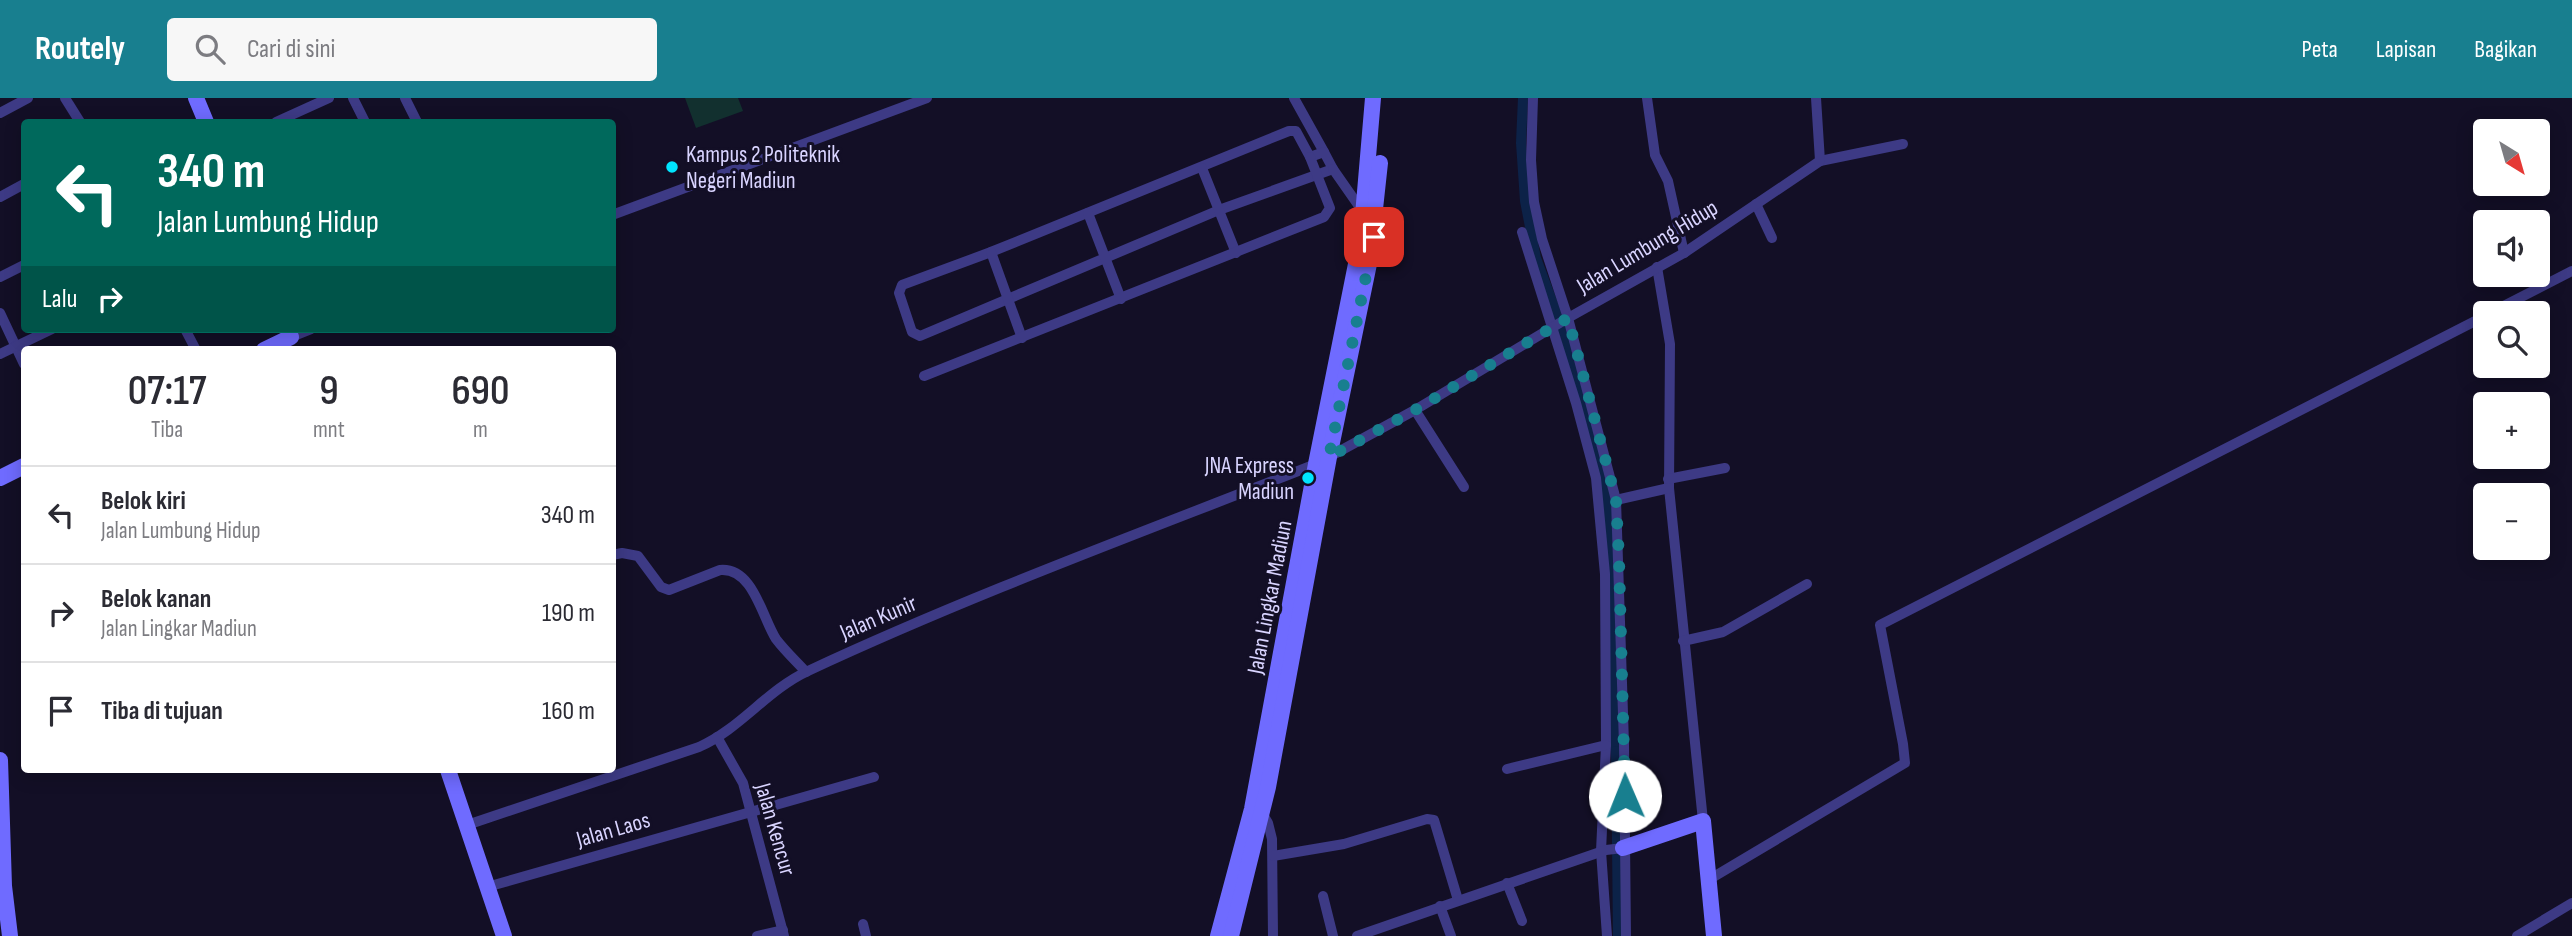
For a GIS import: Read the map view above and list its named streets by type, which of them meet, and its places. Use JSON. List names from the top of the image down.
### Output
{
  "streets": {
    "main road": ["Jalan Lingkar Madiun"],
    "street": [
      "Jalan Lumbung Hidup",
      "Jalan Kunir",
      "Jalan Laos",
      "Jalan Kencur"
    ]
  },
  "crossings": [
    ["Jalan Lumbung Hidup", "Jalan Lingkar Madiun"],
    ["Jalan Lumbung Hidup", "Jalan Kunir"],
    ["Jalan Lingkar Madiun", "Jalan Kunir"],
    ["Jalan Kunir", "Jalan Kencur"],
    ["Jalan Laos", "Jalan Kencur"]
  ],
  "places": ["Kampus 2 Politeknik Negeri Madiun", "JNA Express Madiun"],
  "north": "bottom right",
  "page": {
    "header": "Routely",
    "search": "Cari di sini",
    "nav": ["Peta", "Lapisan", "Bagikan"],
    "map_buttons": ["+", "−"],
    "turn": ["340 m", "Jalan Lumbung Hidup"],
    "then": "Lalu",
    "eta": [
      "07:17",
      "Tiba",
      "9",
      "mnt",
      "690",
      "m"
    ],
    "list": [
      {
        "name": "Belok kiri",
        "note": "Jalan Lumbung Hidup",
        "value": "340 m"
      },
      {
        "name": "Belok kanan",
        "note": "Jalan Lingkar Madiun",
        "value": "190 m"
      },
      {
        "name": "Tiba di tujuan",
        "value": "160 m"
      }
    ]
  }
}
